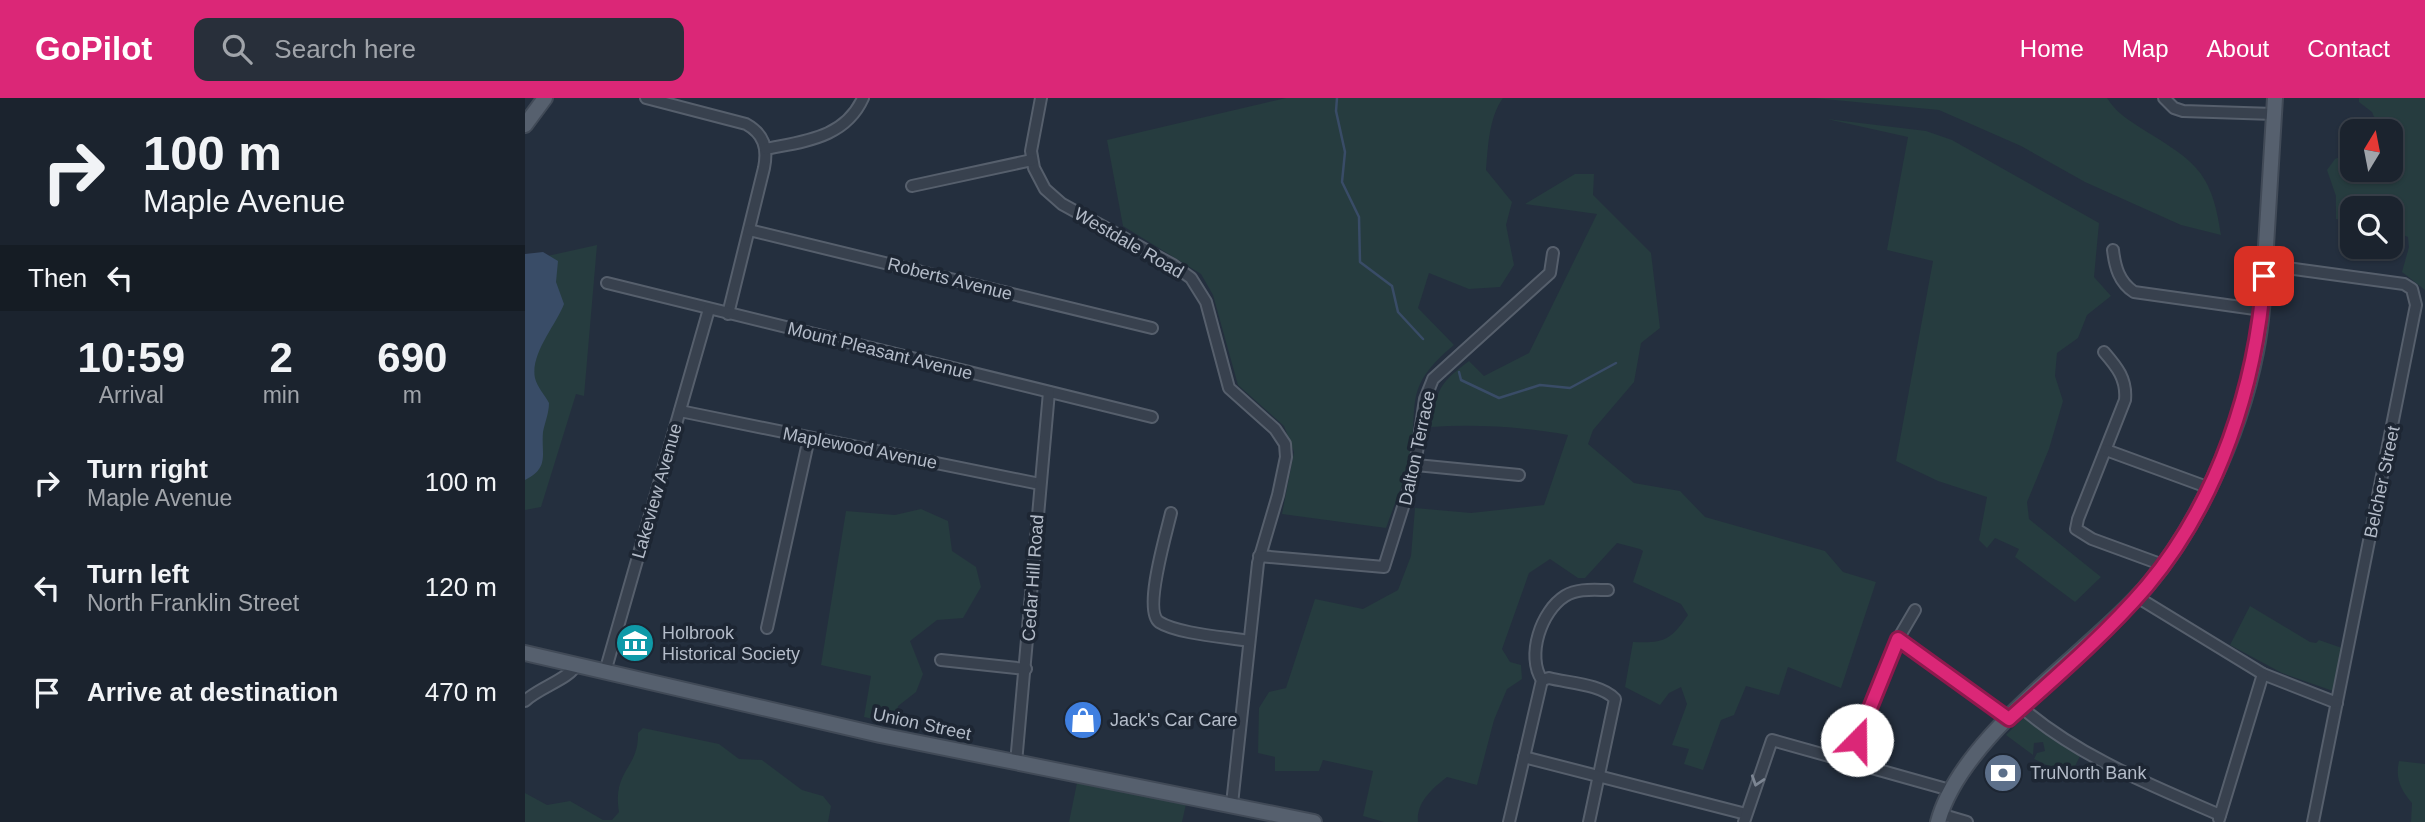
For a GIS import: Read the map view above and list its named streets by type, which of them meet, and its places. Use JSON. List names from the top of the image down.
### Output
{
  "streets": {
    "main road": ["Union Street"],
    "street": [
      "Westdale Road",
      "Roberts Avenue",
      "Mount Pleasant Avenue",
      "Maplewood Avenue",
      "Dalton Terrace",
      "Belcher Street",
      "Lakeview Avenue",
      "Cedar Hill Road"
    ]
  },
  "crossings": [
    ["Westdale Road", "Dalton Terrace"],
    ["Mount Pleasant Avenue", "Lakeview Avenue"],
    ["Mount Pleasant Avenue", "Cedar Hill Road"],
    ["Maplewood Avenue", "Lakeview Avenue"],
    ["Maplewood Avenue", "Cedar Hill Road"],
    ["Lakeview Avenue", "Union Street"],
    ["Cedar Hill Road", "Union Street"]
  ],
  "places": {
    "museum": ["Holbrook Historical Society"],
    "shop": ["Jack's Car Care"],
    "bank": ["TruNorth Bank"]
  },
  "north": "top",
  "page": {
    "header": "GoPilot",
    "search": "Search here",
    "nav": [
      "Home",
      "Map",
      "About",
      "Contact"
    ],
    "turn": ["100 m", "Maple Avenue"],
    "then": "Then",
    "eta": [
      "10:59",
      "Arrival",
      "2",
      "min",
      "690",
      "m"
    ],
    "list": [
      {
        "name": "Turn right",
        "note": "Maple Avenue",
        "value": "100 m"
      },
      {
        "name": "Turn left",
        "note": "North Franklin Street",
        "value": "120 m"
      },
      {
        "name": "Arrive at destination",
        "value": "470 m"
      }
    ]
  }
}
